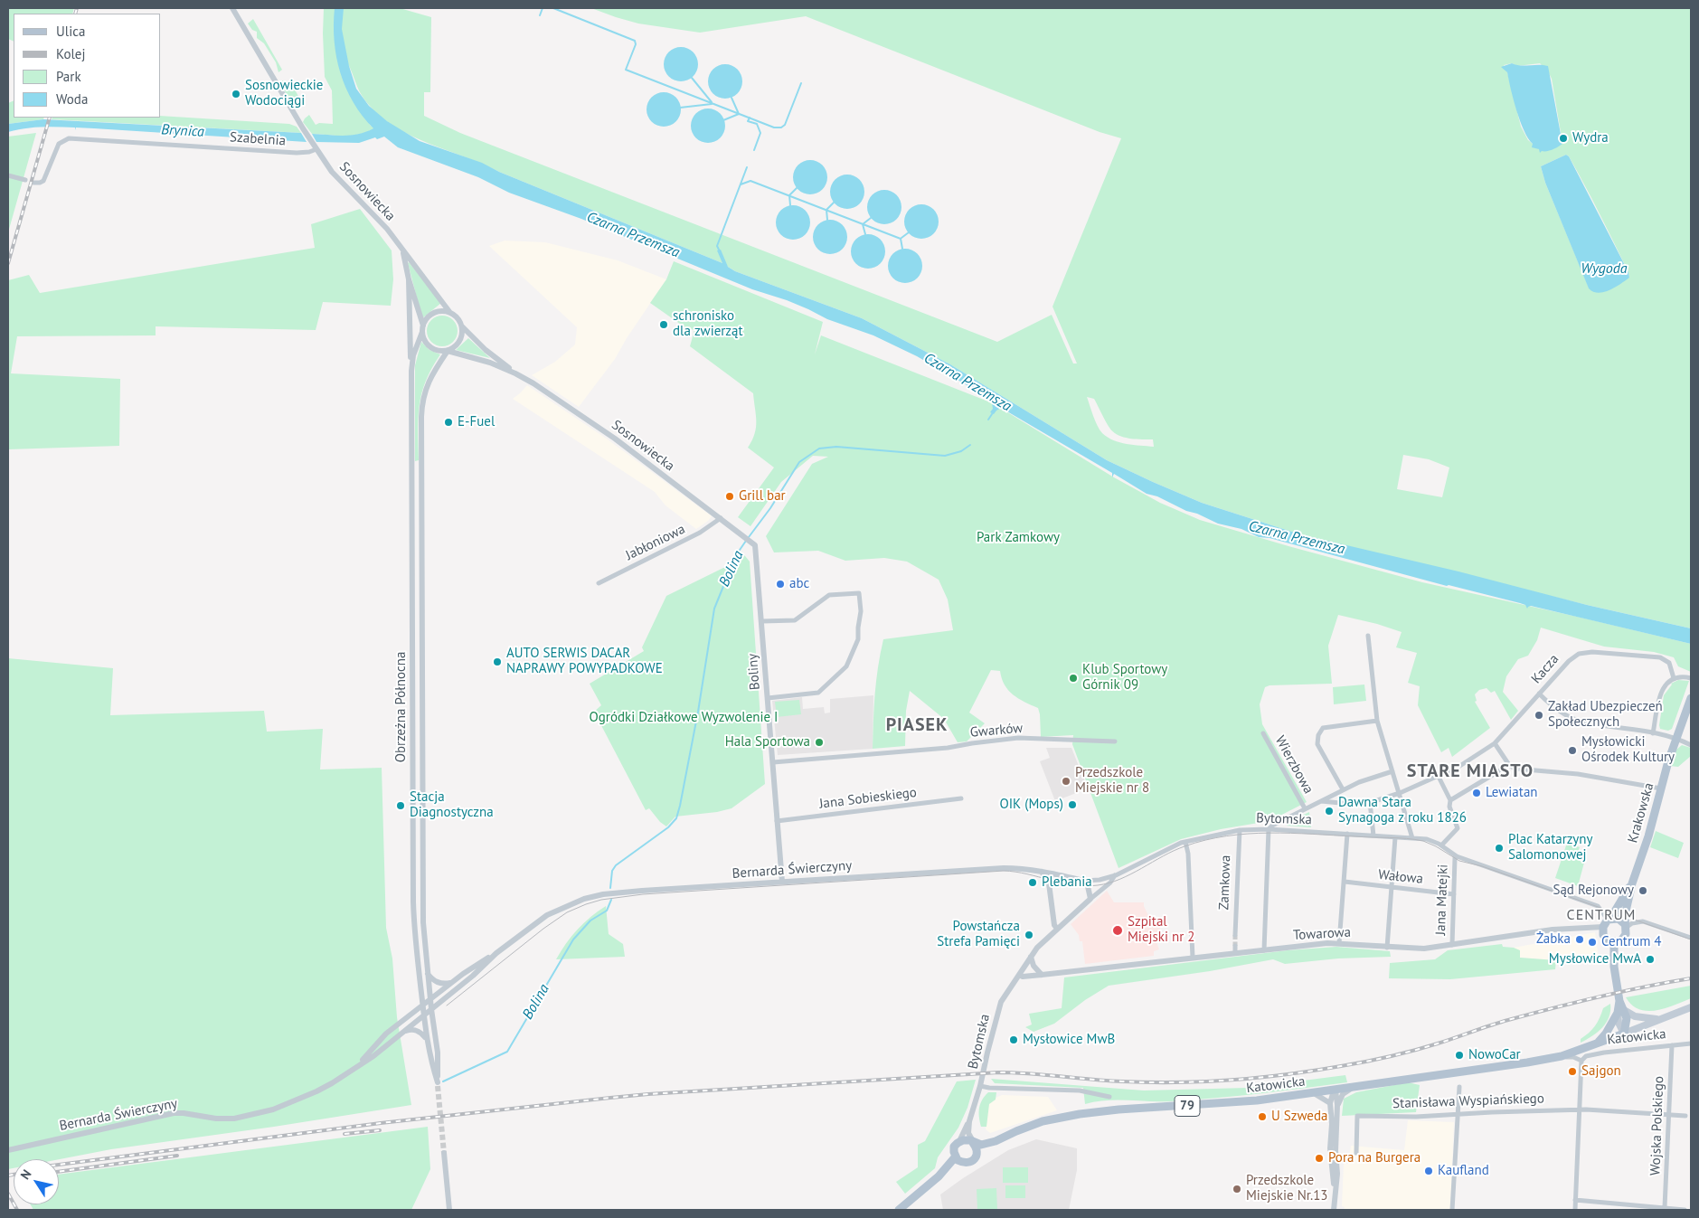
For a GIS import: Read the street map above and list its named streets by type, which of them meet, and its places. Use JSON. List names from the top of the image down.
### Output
{
  "streets": {
    "main road": ["Krakowska", "Katowicka", "79"],
    "street": [
      "Szabelnia",
      "Sosnowiecka",
      "Jabłoniowa",
      "Kacza",
      "Boliny",
      "Obrzeżna Północna",
      "Gwarków",
      "Wierzbowa",
      "Jana Sobieskiego",
      "Bytomska",
      "Bernarda Świerczyny",
      "Wałowa",
      "Zamkowa",
      "Jana Matejki",
      "Towarowa",
      "Stanisława Wyspiańskiego",
      "Wojska Polskiego"
    ]
  },
  "crossings": [
    ["Szabelnia", "Sosnowiecka"],
    ["Sosnowiecka", "Jabłoniowa"],
    ["Sosnowiecka", "Boliny"],
    ["Sosnowiecka", "Obrzeżna Północna"],
    ["Boliny", "Gwarków"],
    ["Boliny", "Jana Sobieskiego"],
    ["Boliny", "Bernarda Świerczyny"],
    ["Obrzeżna Północna", "Bernarda Świerczyny"],
    ["Krakowska", "Bytomska"],
    ["Krakowska", "Towarowa"],
    ["Bytomska", "Bernarda Świerczyny"],
    ["Bytomska", "Zamkowa"],
    ["Bytomska", "Jana Matejki"],
    ["Bytomska", "Towarowa"],
    ["Bytomska", "Katowicka"],
    ["Bytomska", "79"],
    ["Wałowa", "Jana Matejki"],
    ["Jana Matejki", "Towarowa"],
    ["Katowicka", "79"],
    ["Katowicka", "Wojska Polskiego"],
    ["Stanisława Wyspiańskiego", "Wojska Polskiego"]
  ],
  "districts": ["PIASEK", "STARE MIASTO", "CENTRUM"],
  "water": [
    "Brynica",
    "Czarna Przemsza",
    "Wygoda",
    "Bolina"
  ],
  "parks": ["Park Zamkowy", "Ogródki Działkowe Wyzwolenie I"],
  "places": [
    "Sosnowieckie Wodociągi",
    "Wydra",
    "schronisko dla zwierząt",
    "E-Fuel",
    "Grill bar",
    "abc",
    "AUTO SERWIS DACAR NAPRAWY POWYPADKOWE",
    "Klub Sportowy Górnik 09",
    "Zakład Ubezpieczeń Społecznych",
    "Hala Sportowa",
    "Mysłowicki Ośrodek Kultury",
    "Przedszkole Miejskie nr 8",
    "Lewiatan",
    "OIK (Mops)",
    "Stacja Diagnostyczna",
    "Dawna Stara Synagoga z roku 1826",
    "Plac Katarzyny Salomonowej",
    "Plebania",
    "Sąd Rejonowy",
    "Szpital Miejski nr 2",
    "Powstańcza Strefa Pamięci",
    "Żabka",
    "Centrum 4",
    "Mysłowice MwA",
    "Mysłowice MwB",
    "NowoCar",
    "Sajgon",
    "U Szweda",
    "Pora na Burgera",
    "Kaufland",
    "Przedszkole Miejskie Nr.13"
  ],
  "legend": [
    "Ulica",
    "Kolej",
    "Park",
    "Woda"
  ],
  "north": "top left"
}
